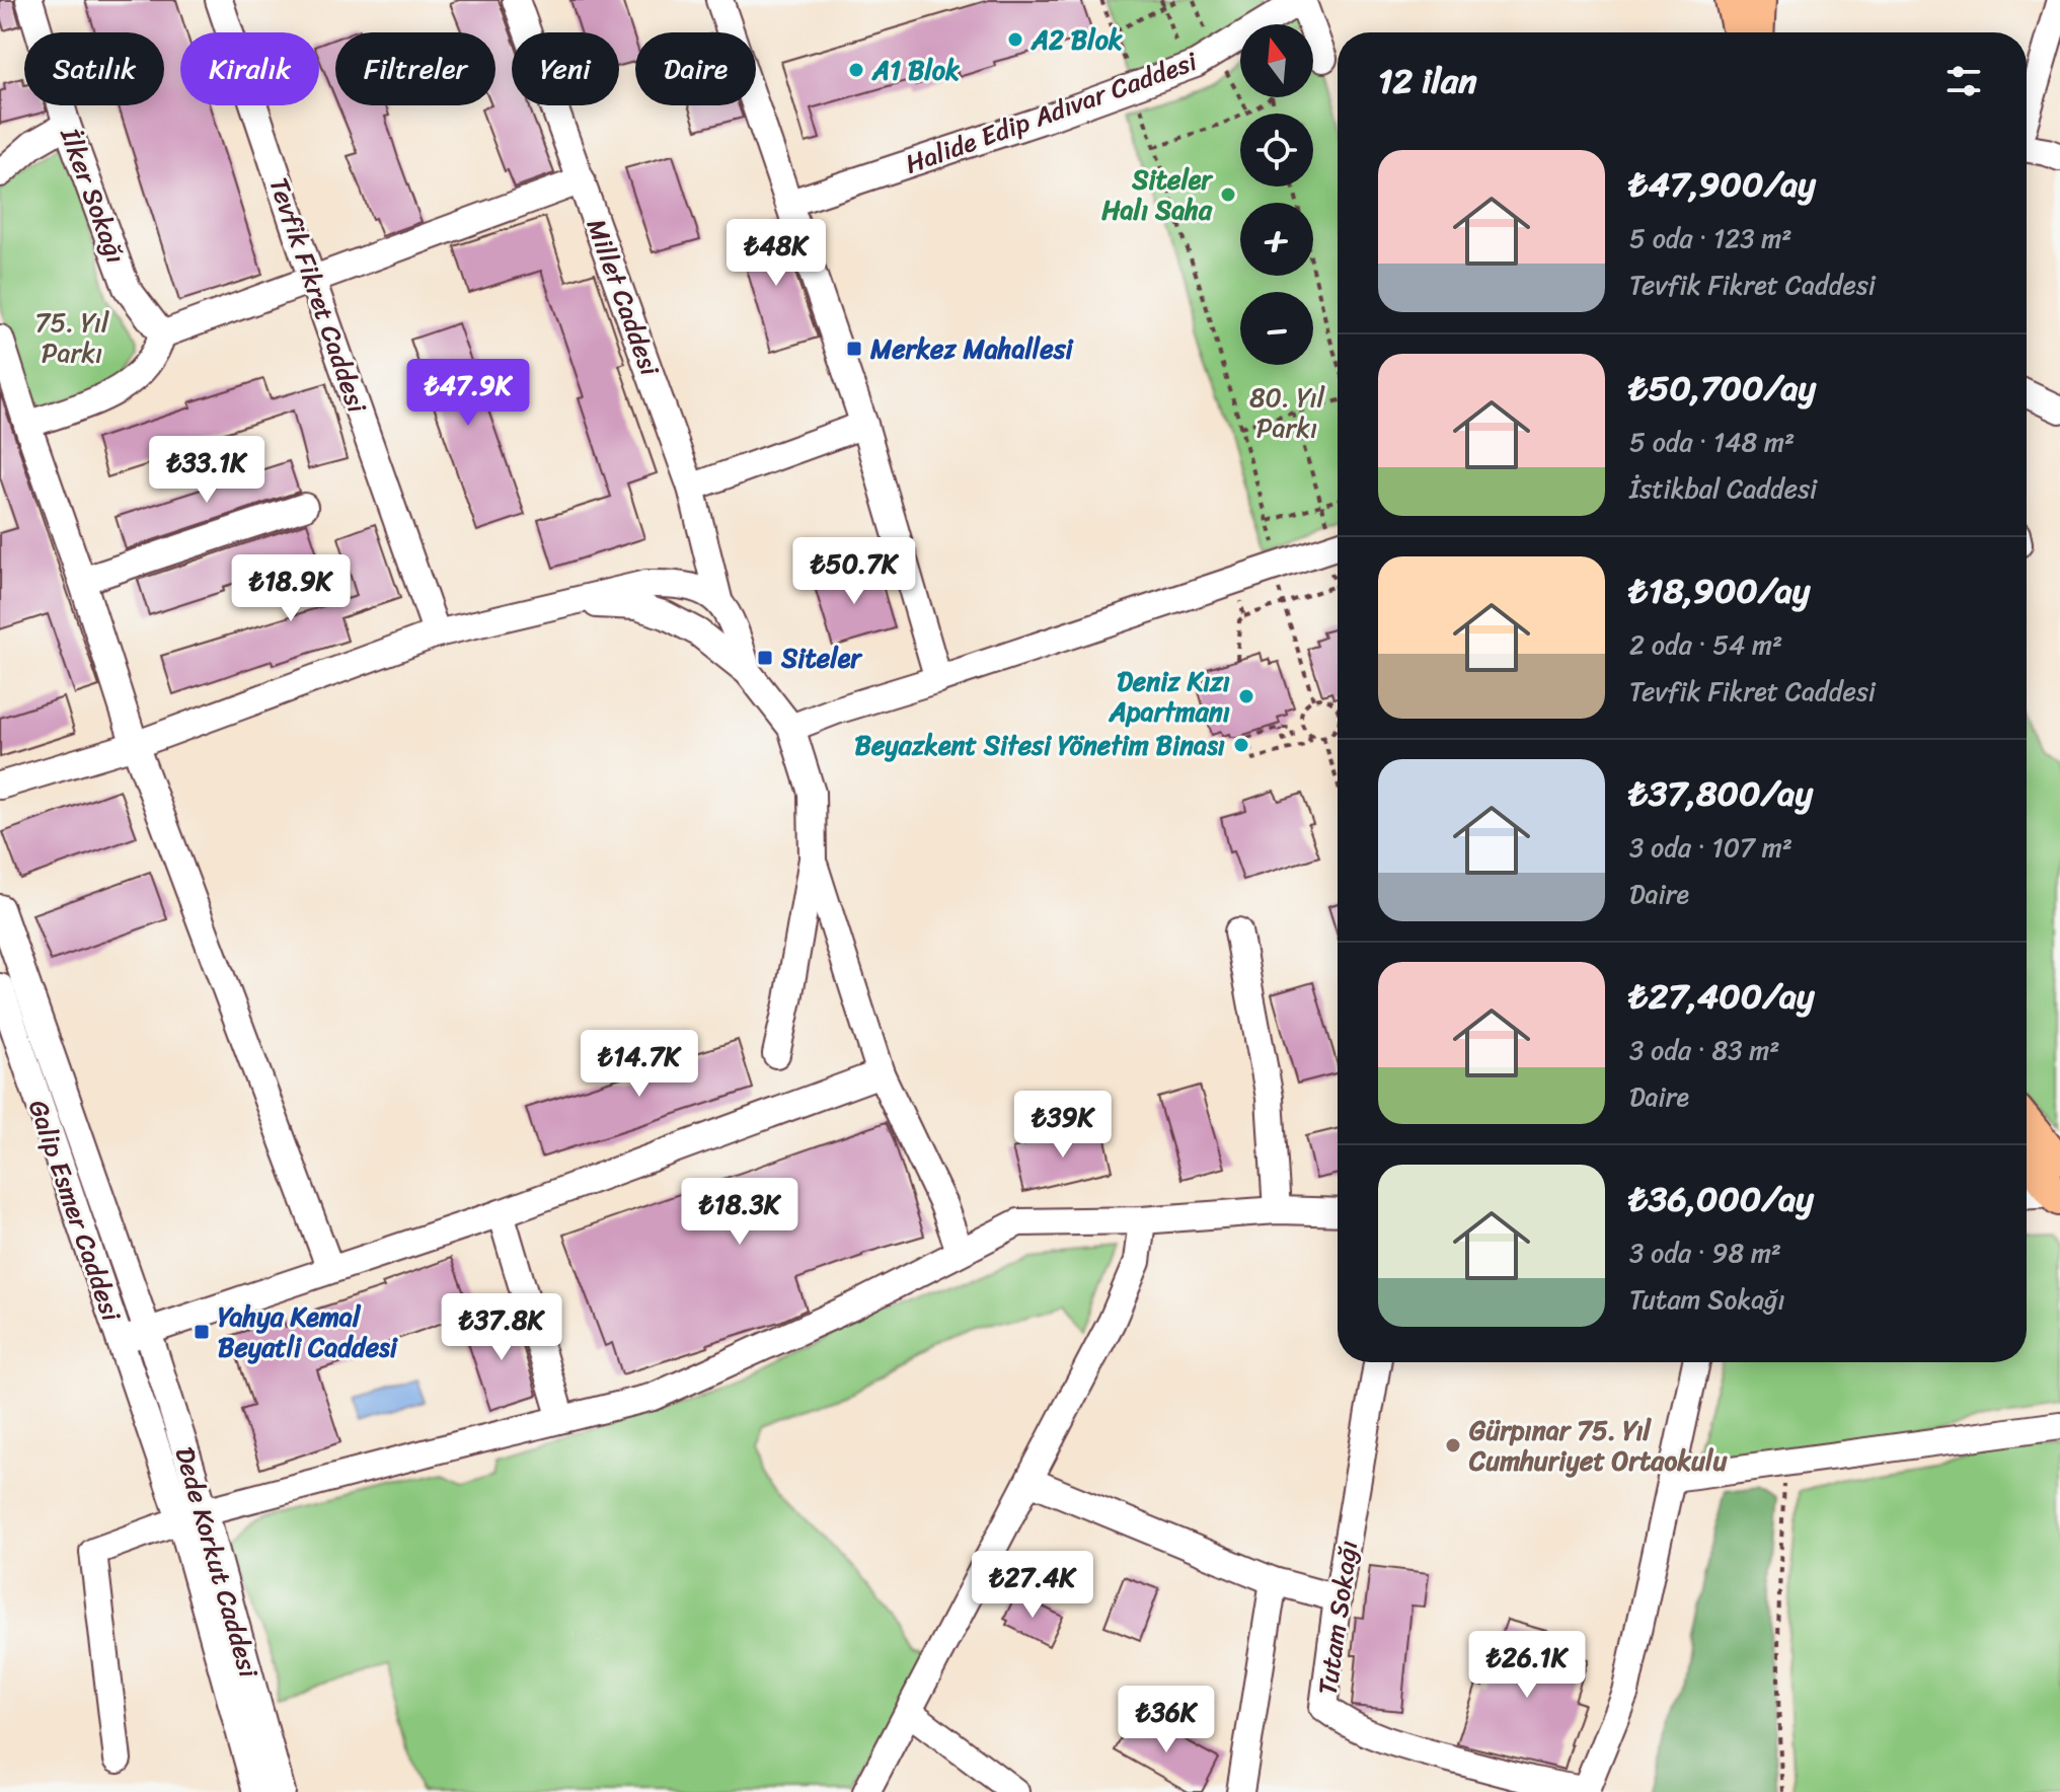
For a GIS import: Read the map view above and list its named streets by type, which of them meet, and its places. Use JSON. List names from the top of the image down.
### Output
{
  "streets": {
    "street": [
      "Halide Edip Adıvar Caddesi",
      "İlker Sokağı",
      "Tevfik Fikret Caddesi",
      "Millet Caddesi",
      "Galip Esmer Caddesi",
      "Dede Korkut Caddesi",
      "Tutam Sokağı"
    ]
  },
  "crossings": [
    ["Galip Esmer Caddesi", "Dede Korkut Caddesi"]
  ],
  "parks": ["75. Yıl Parkı", "80. Yıl Parkı"],
  "places": {
    "other": [
      "A2 Blok",
      "A1 Blok",
      "Siteler Halı Saha",
      "Deniz Kızı Apartmanı",
      "Beyazkent Sitesi Yönetim Binası",
      "Gürpınar 75. Yıl Cumhuriyet Ortaokulu"
    ],
    "transit": ["Merkez Mahallesi", "Siteler", "Yahya Kemal Beyatli Caddesi"]
  },
  "north": "top",
  "page": {
    "map_buttons": ["+", "−"],
    "chip": [
      "Satılık",
      "Kiralık",
      "Filtreler",
      "Yeni",
      "Daire"
    ],
    "heading": "12 ilan",
    "list": [
      {
        "name": "₺47,900/ay",
        "note": "5 oda · 123 m² · Tevfik Fikret Caddesi"
      },
      {
        "name": "₺50,700/ay",
        "note": "5 oda · 148 m² · İstikbal Caddesi"
      },
      {
        "name": "₺18,900/ay",
        "note": "2 oda · 54 m² · Tevfik Fikret Caddesi"
      },
      {
        "name": "₺37,800/ay",
        "note": "3 oda · 107 m² · Daire"
      },
      {
        "name": "₺27,400/ay",
        "note": "3 oda · 83 m² · Daire"
      },
      {
        "name": "₺36,000/ay",
        "note": "3 oda · 98 m² · Tutam Sokağı"
      }
    ],
    "price": [
      "₺48K",
      "₺47.9K",
      "₺33.1K",
      "₺50.7K",
      "₺18.9K",
      "₺14.7K",
      "₺39K",
      "₺18.3K",
      "₺37.8K",
      "₺27.4K",
      "₺26.1K",
      "₺36K"
    ]
  }
}
